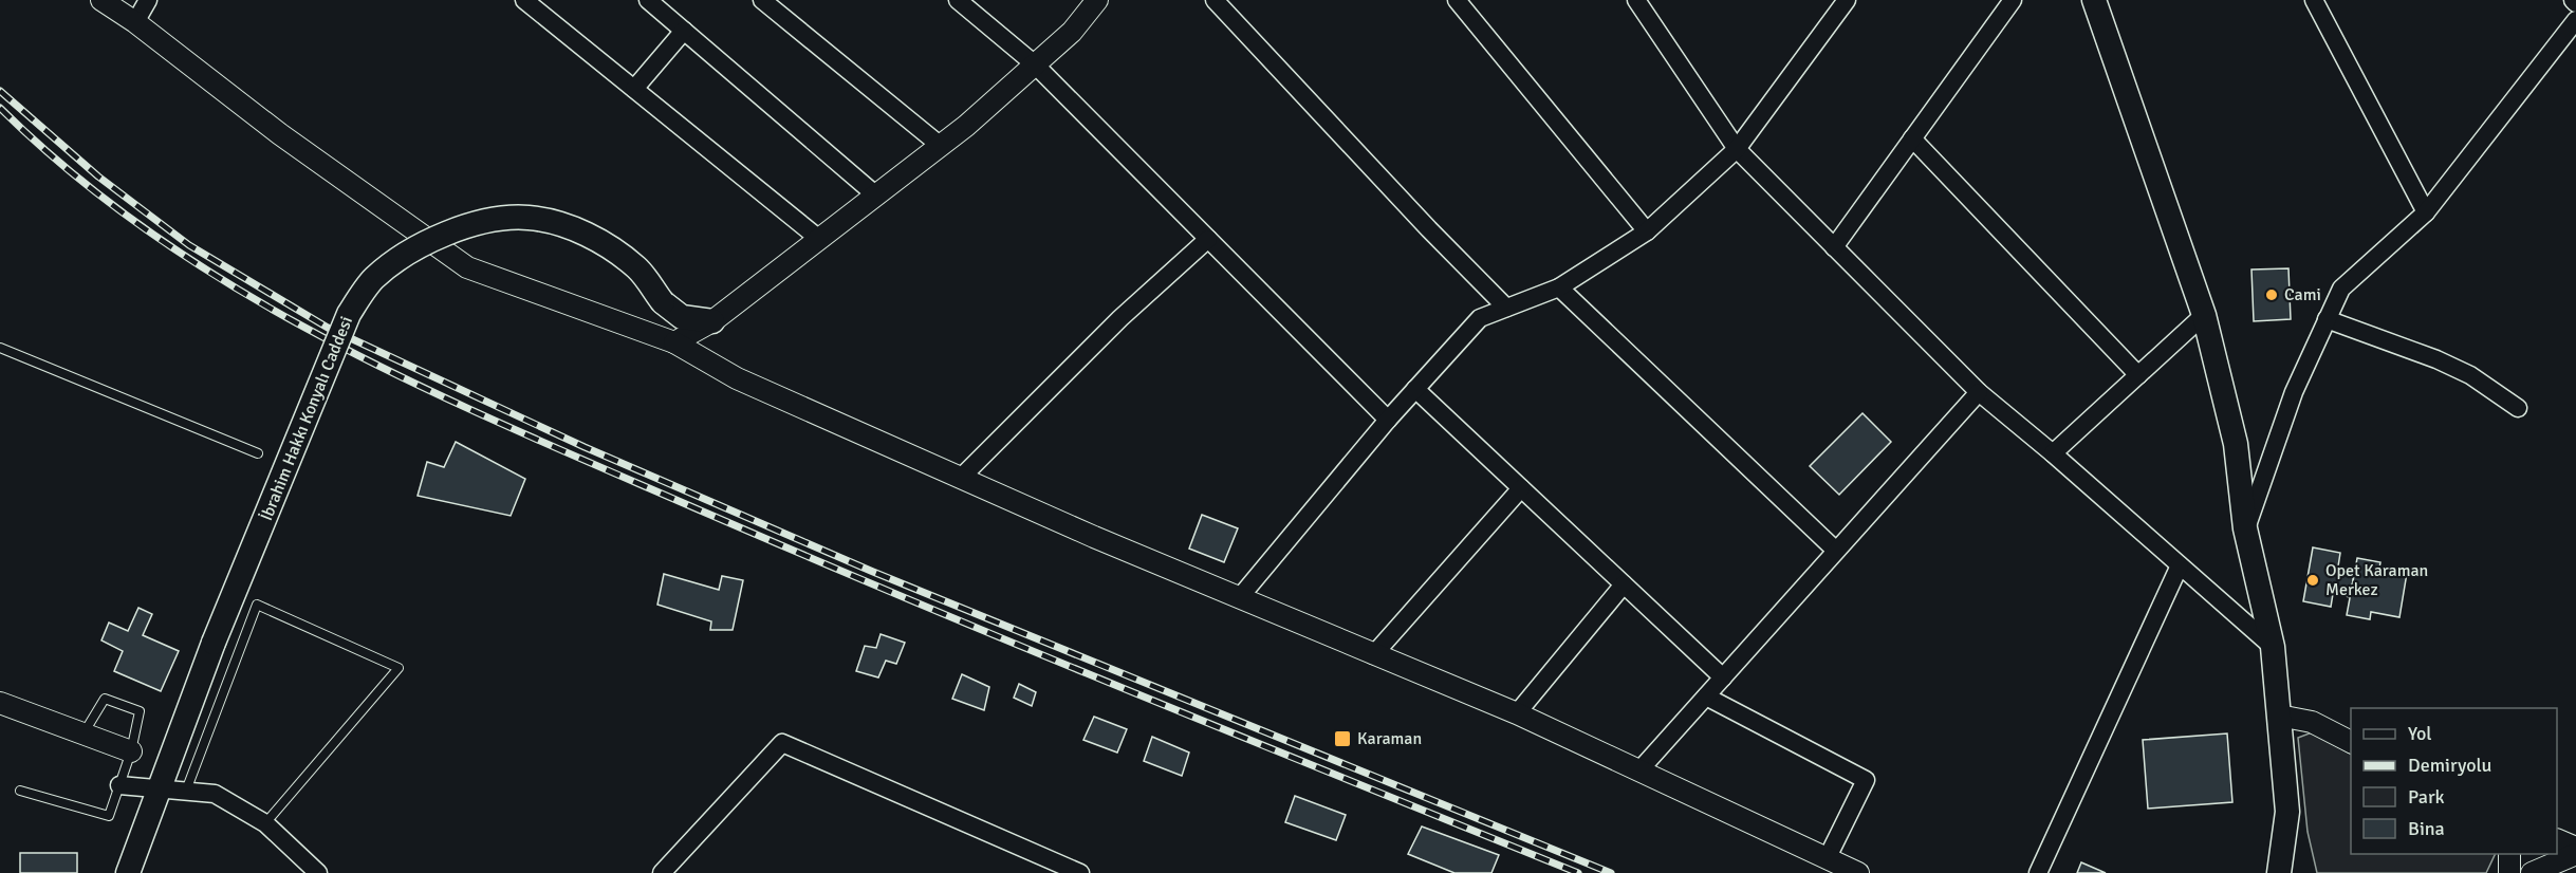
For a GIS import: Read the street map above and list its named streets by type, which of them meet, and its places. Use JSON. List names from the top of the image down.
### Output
{
  "streets": {
    "main road": ["İbrahim Hakkı Konyalı Caddesi"]
  },
  "places": {
    "other": ["Cami", "Opet Karaman Merkez"],
    "transit": ["Karaman"]
  },
  "legend": [
    "Yol",
    "Demiryolu",
    "Park",
    "Bina"
  ]
}
